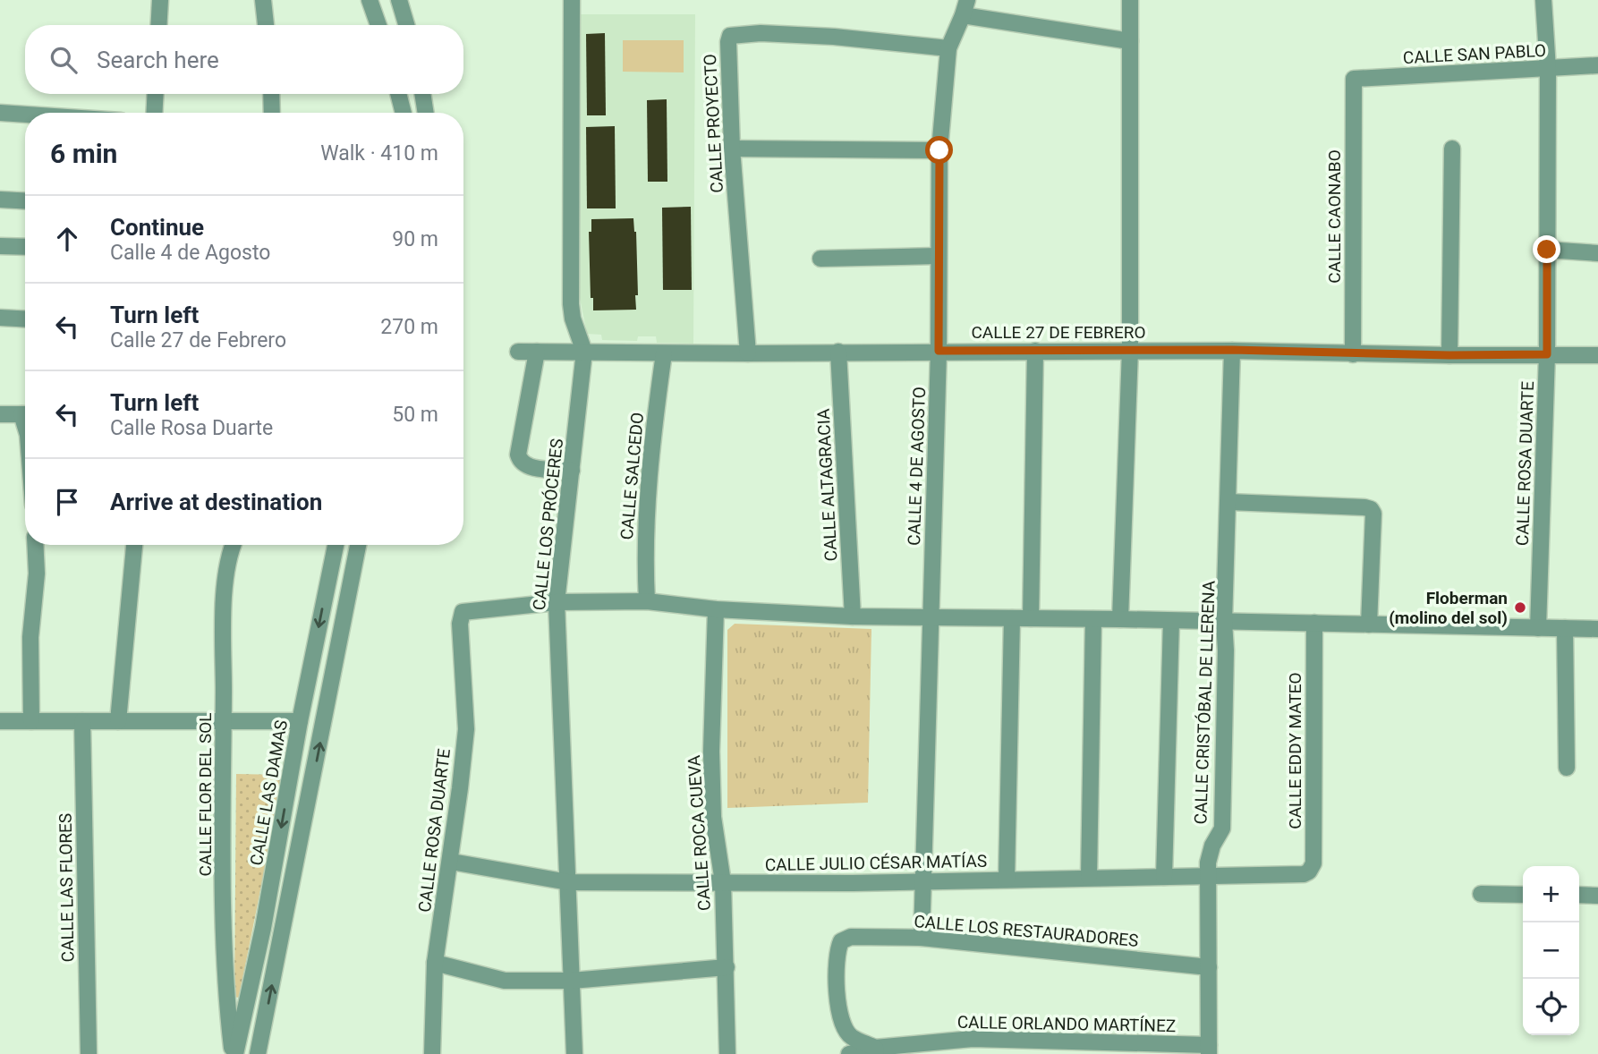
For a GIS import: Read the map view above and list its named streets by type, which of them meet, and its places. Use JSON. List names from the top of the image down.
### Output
{
  "streets": {
    "street": [
      "CALLE SAN PABLO",
      "CALLE PROYECTO",
      "CALLE CAONABO",
      "CALLE 27 DE FEBRERO",
      "CALLE ROSA DUARTE",
      "CALLE 4 DE AGOSTO",
      "CALLE SALCEDO",
      "CALLE ALTAGRACIA",
      "CALLE LOS PRÓCERES",
      "CALLE CRISTÓBAL DE LLERENA",
      "CALLE EDDY MATEO",
      "CALLE LAS DAMAS",
      "CALLE FLOR DEL SOL",
      "CALLE ROCA CUEVA",
      "CALLE JULIO CÉSAR MATÍAS",
      "CALLE LAS FLORES",
      "CALLE LOS RESTAURADORES",
      "CALLE ORLANDO MARTÍNEZ"
    ]
  },
  "crossings": [
    ["CALLE SAN PABLO", "CALLE CAONABO"],
    ["CALLE SAN PABLO", "CALLE ROSA DUARTE"],
    ["CALLE PROYECTO", "CALLE 27 DE FEBRERO"],
    ["CALLE PROYECTO", "CALLE 4 DE AGOSTO"],
    ["CALLE CAONABO", "CALLE 27 DE FEBRERO"],
    ["CALLE 27 DE FEBRERO", "CALLE ROSA DUARTE"],
    ["CALLE 27 DE FEBRERO", "CALLE 4 DE AGOSTO"],
    ["CALLE 27 DE FEBRERO", "CALLE SALCEDO"],
    ["CALLE 27 DE FEBRERO", "CALLE ALTAGRACIA"],
    ["CALLE 27 DE FEBRERO", "CALLE LOS PRÓCERES"],
    ["CALLE 27 DE FEBRERO", "CALLE CRISTÓBAL DE LLERENA"],
    ["CALLE ROSA DUARTE", "CALLE LOS PRÓCERES"],
    ["CALLE ROSA DUARTE", "CALLE JULIO CÉSAR MATÍAS"],
    ["CALLE 4 DE AGOSTO", "CALLE JULIO CÉSAR MATÍAS"],
    ["CALLE 4 DE AGOSTO", "CALLE LOS RESTAURADORES"],
    ["CALLE LOS PRÓCERES", "CALLE JULIO CÉSAR MATÍAS"],
    ["CALLE CRISTÓBAL DE LLERENA", "CALLE JULIO CÉSAR MATÍAS"],
    ["CALLE CRISTÓBAL DE LLERENA", "CALLE LOS RESTAURADORES"],
    ["CALLE CRISTÓBAL DE LLERENA", "CALLE ORLANDO MARTÍNEZ"],
    ["CALLE EDDY MATEO", "CALLE JULIO CÉSAR MATÍAS"],
    ["CALLE LAS DAMAS", "CALLE FLOR DEL SOL"],
    ["CALLE ROCA CUEVA", "CALLE JULIO CÉSAR MATÍAS"],
    ["CALLE LOS RESTAURADORES", "CALLE ORLANDO MARTÍNEZ"]
  ],
  "places": ["Floberman (molino del sol)"],
  "page": {
    "search": "Search here",
    "heading": ["6 min", "Walk · 410 m"],
    "list": [
      ["Continue", "Calle 4 de Agosto", "90 m"],
      ["Turn left", "Calle 27 de Febrero", "270 m"],
      ["Turn left", "Calle Rosa Duarte", "50 m"],
      "Arrive at destination"
    ],
    "map_buttons": ["+", "−"]
  }
}
